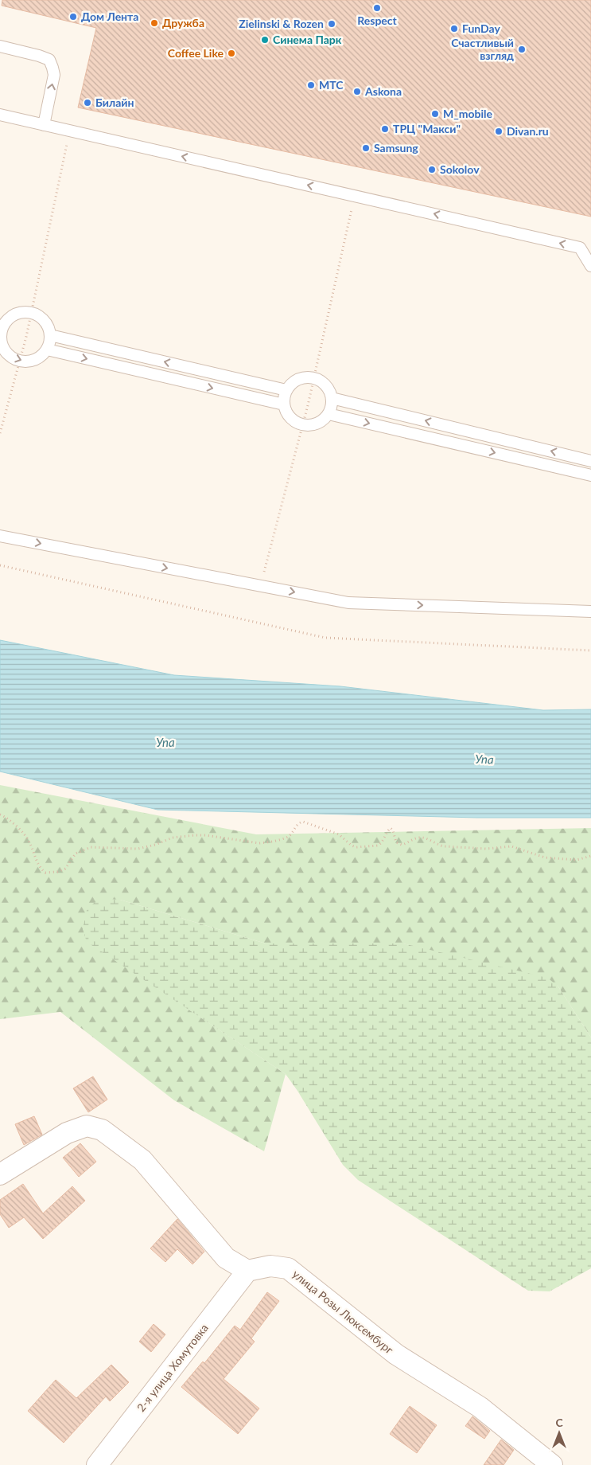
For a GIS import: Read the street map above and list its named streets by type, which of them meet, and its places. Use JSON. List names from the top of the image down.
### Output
{
  "streets": {
    "street": ["улица Розы Люксембург", "2-я улица Хомутовка"]
  },
  "crossings": [
    ["улица Розы Люксембург", "2-я улица Хомутовка"]
  ],
  "water": ["Упа"],
  "places": [
    "Respect",
    "Дом Лента",
    "Дружба",
    "Zielinski & Rozen",
    "FunDay",
    "Синема Парк",
    "Счастливый взгляд",
    "Coffee Like",
    "МТС",
    "Askona",
    "Билайн",
    "M_mobile",
    "ТРЦ \"Макси\"",
    "Divan.ru",
    "Samsung",
    "Sokolov"
  ],
  "north": "top"
}
